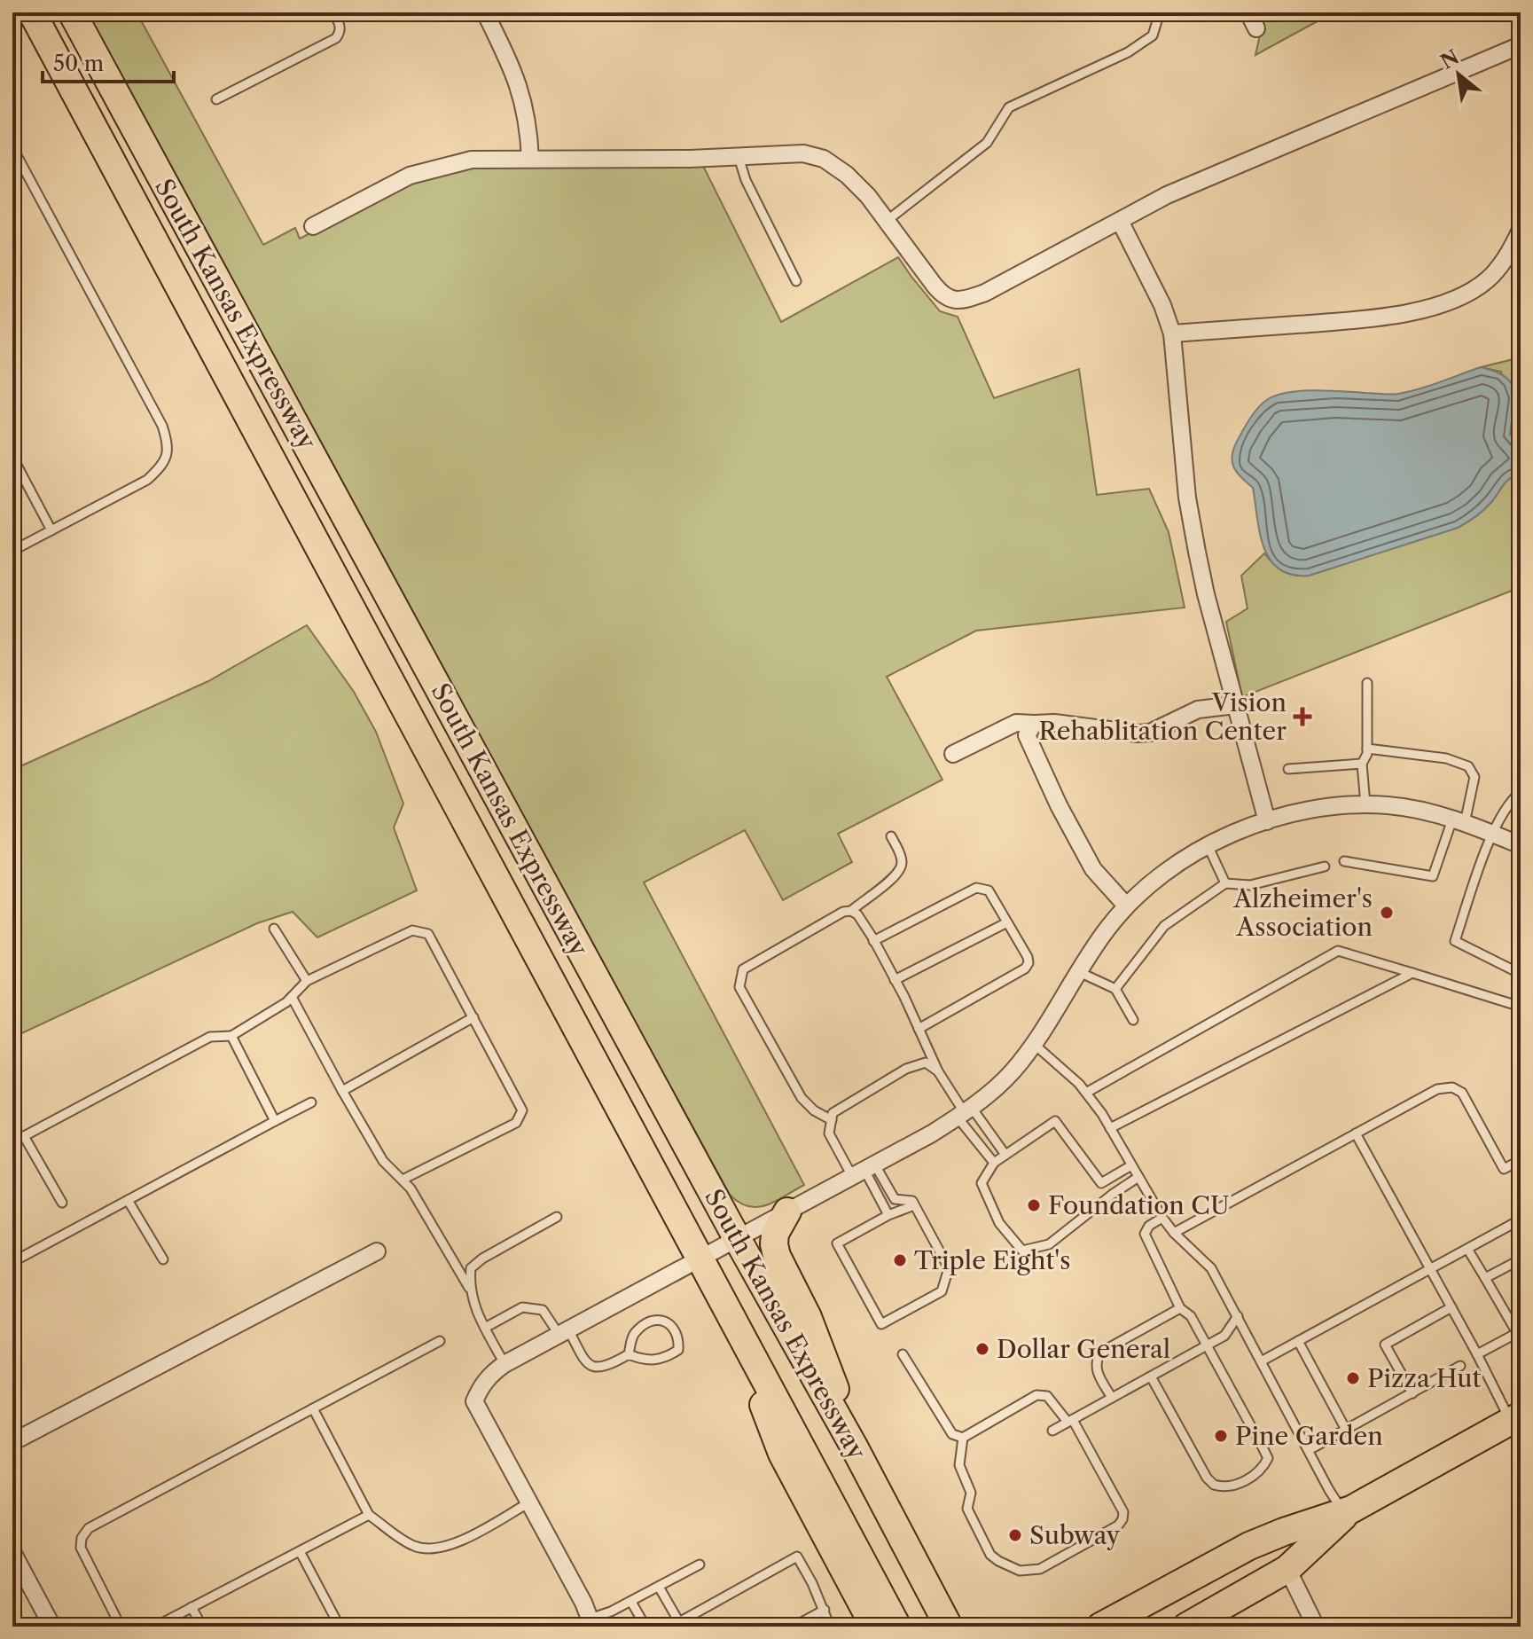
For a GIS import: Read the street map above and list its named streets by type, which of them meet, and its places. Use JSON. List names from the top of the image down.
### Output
{
  "streets": {
    "main road": ["South Kansas Expressway"]
  },
  "places": {
    "health": ["Vision Rehablitation Center"],
    "other": [
      "Alzheimer's Association",
      "Foundation CU",
      "Triple Eight's",
      "Dollar General",
      "Pizza Hut",
      "Pine Garden",
      "Subway"
    ]
  },
  "scale_bar": "50 m",
  "north": "top left"
}
